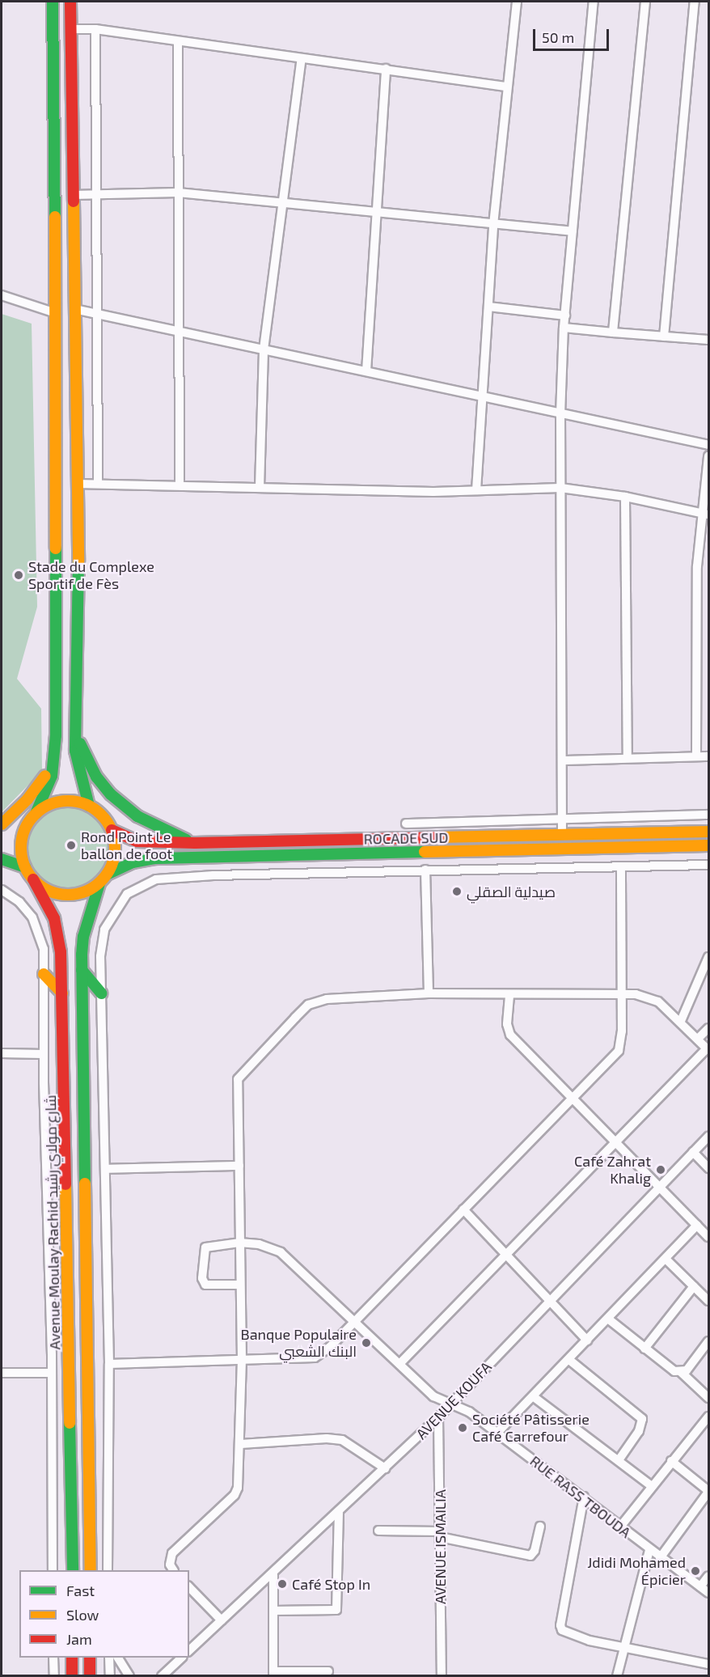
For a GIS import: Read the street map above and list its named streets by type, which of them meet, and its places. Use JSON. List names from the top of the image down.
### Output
{
  "streets": {
    "main road": ["ROCADE SUD", "Avenue Moulay Rachid شارع مولاي رشيد"],
    "street": ["AVENUE KOUFA", "RUE RASS TBOUDA", "AVENUE ISMAILIA"]
  },
  "crossings": [
    ["ROCADE SUD", "Avenue Moulay Rachid شارع مولاي رشيد"],
    ["AVENUE KOUFA", "RUE RASS TBOUDA"],
    ["AVENUE KOUFA", "AVENUE ISMAILIA"]
  ],
  "places": [
    "Stade du Complexe Sportif de Fès",
    "Rond Point Le ballon de foot",
    "صيدلية الصقلي",
    "Café Zahrat Khalig",
    "Banque Populaire البنك الشعبي",
    "Société Pâtisserie Café Carrefour",
    "Jdidi Mohamed Épicier",
    "Café Stop In"
  ],
  "legend": ["Fast", "Slow", "Jam"],
  "scale_bar": "50 m"
}
